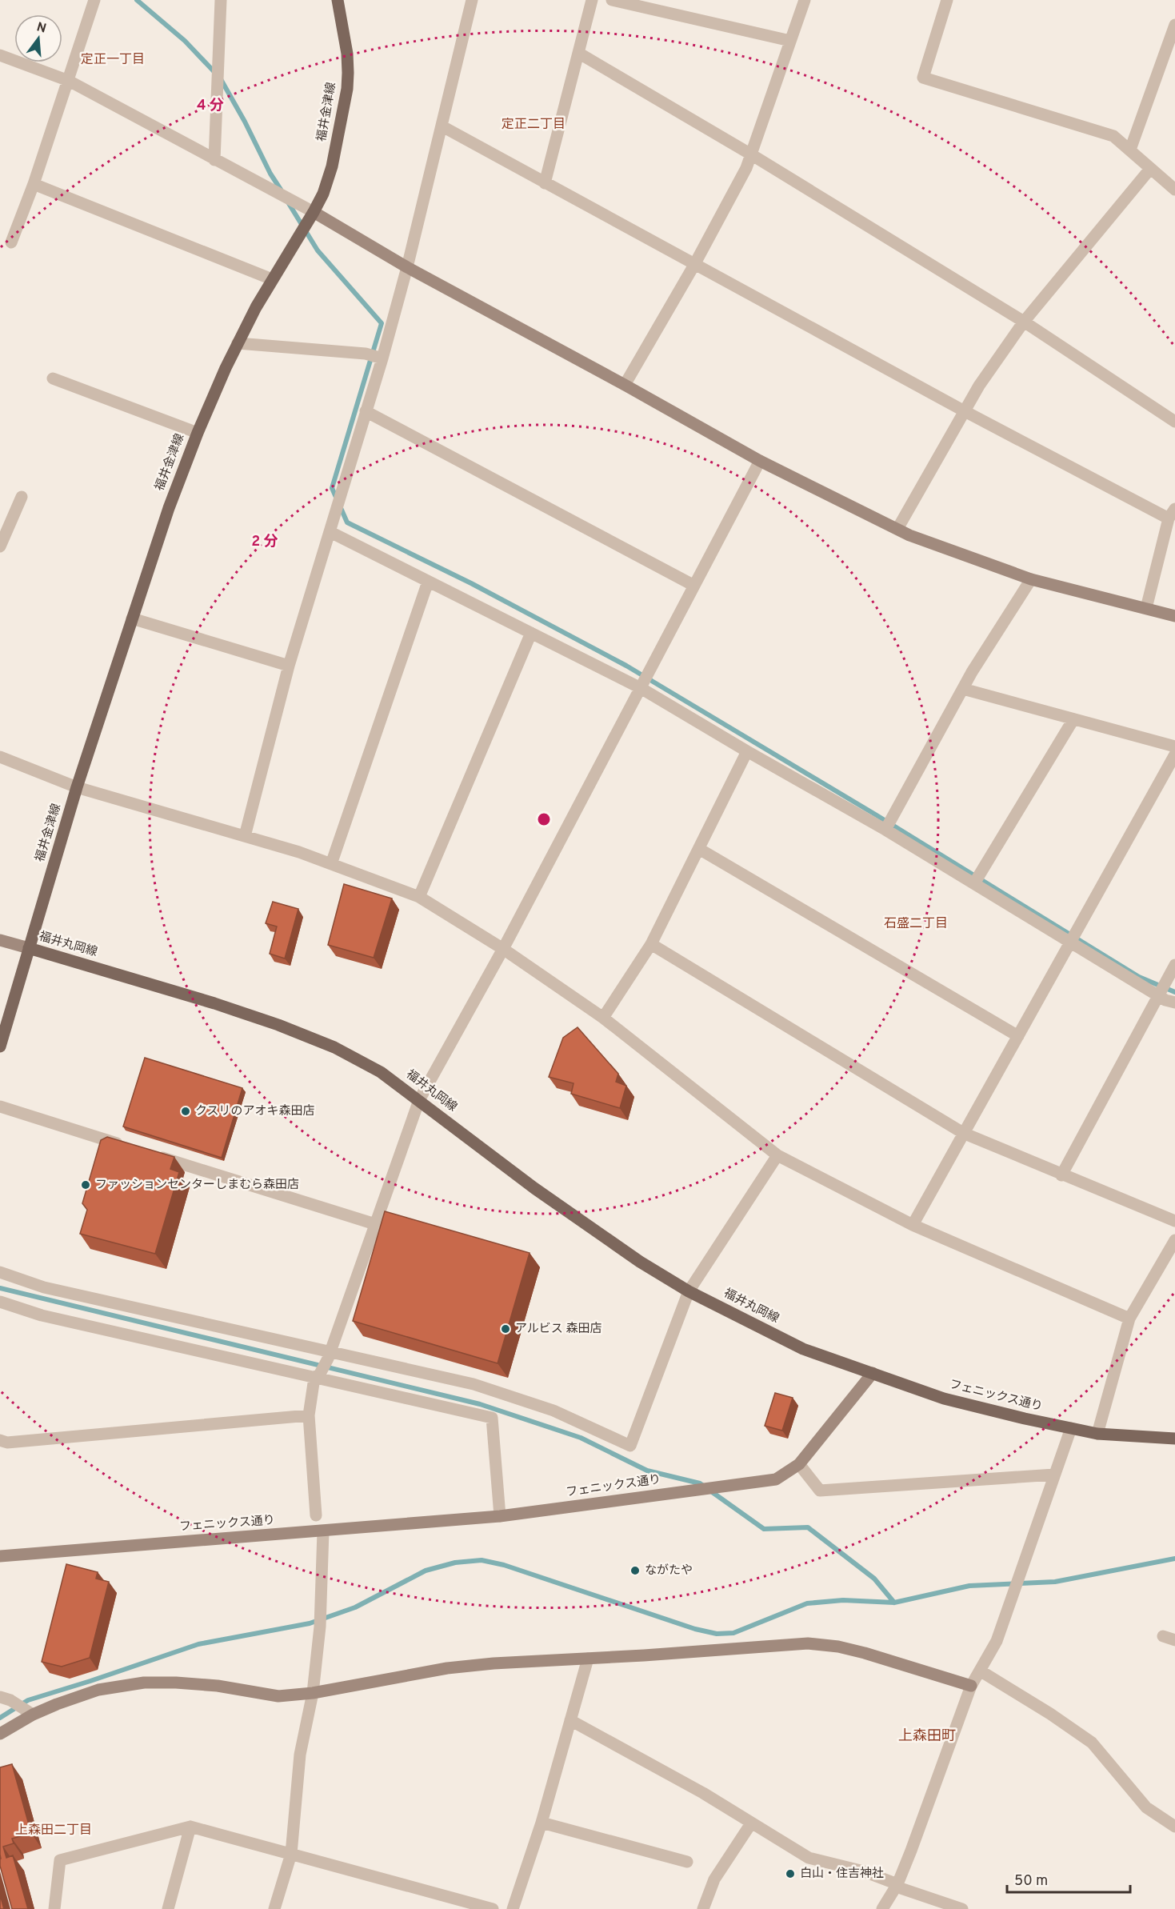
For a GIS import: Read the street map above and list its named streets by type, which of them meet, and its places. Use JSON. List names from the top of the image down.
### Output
{
  "streets": {
    "main road": ["福井金津線", "福井丸岡線", "フェニックス通り"]
  },
  "crossings": [
    ["福井金津線", "福井丸岡線"],
    ["福井丸岡線", "フェニックス通り"]
  ],
  "districts": [
    "定正一丁目",
    "定正二丁目",
    "石盛二丁目",
    "上森田町",
    "上森田二丁目"
  ],
  "places": [
    "クスリのアオキ森田店",
    "ファッションセンターしまむら森田店",
    "アルビス 森田店",
    "ながたや",
    "白山・住吉神社"
  ],
  "scale_bar": "50 m",
  "north": "top",
  "rings": ["4 分", "2 分"]
}
